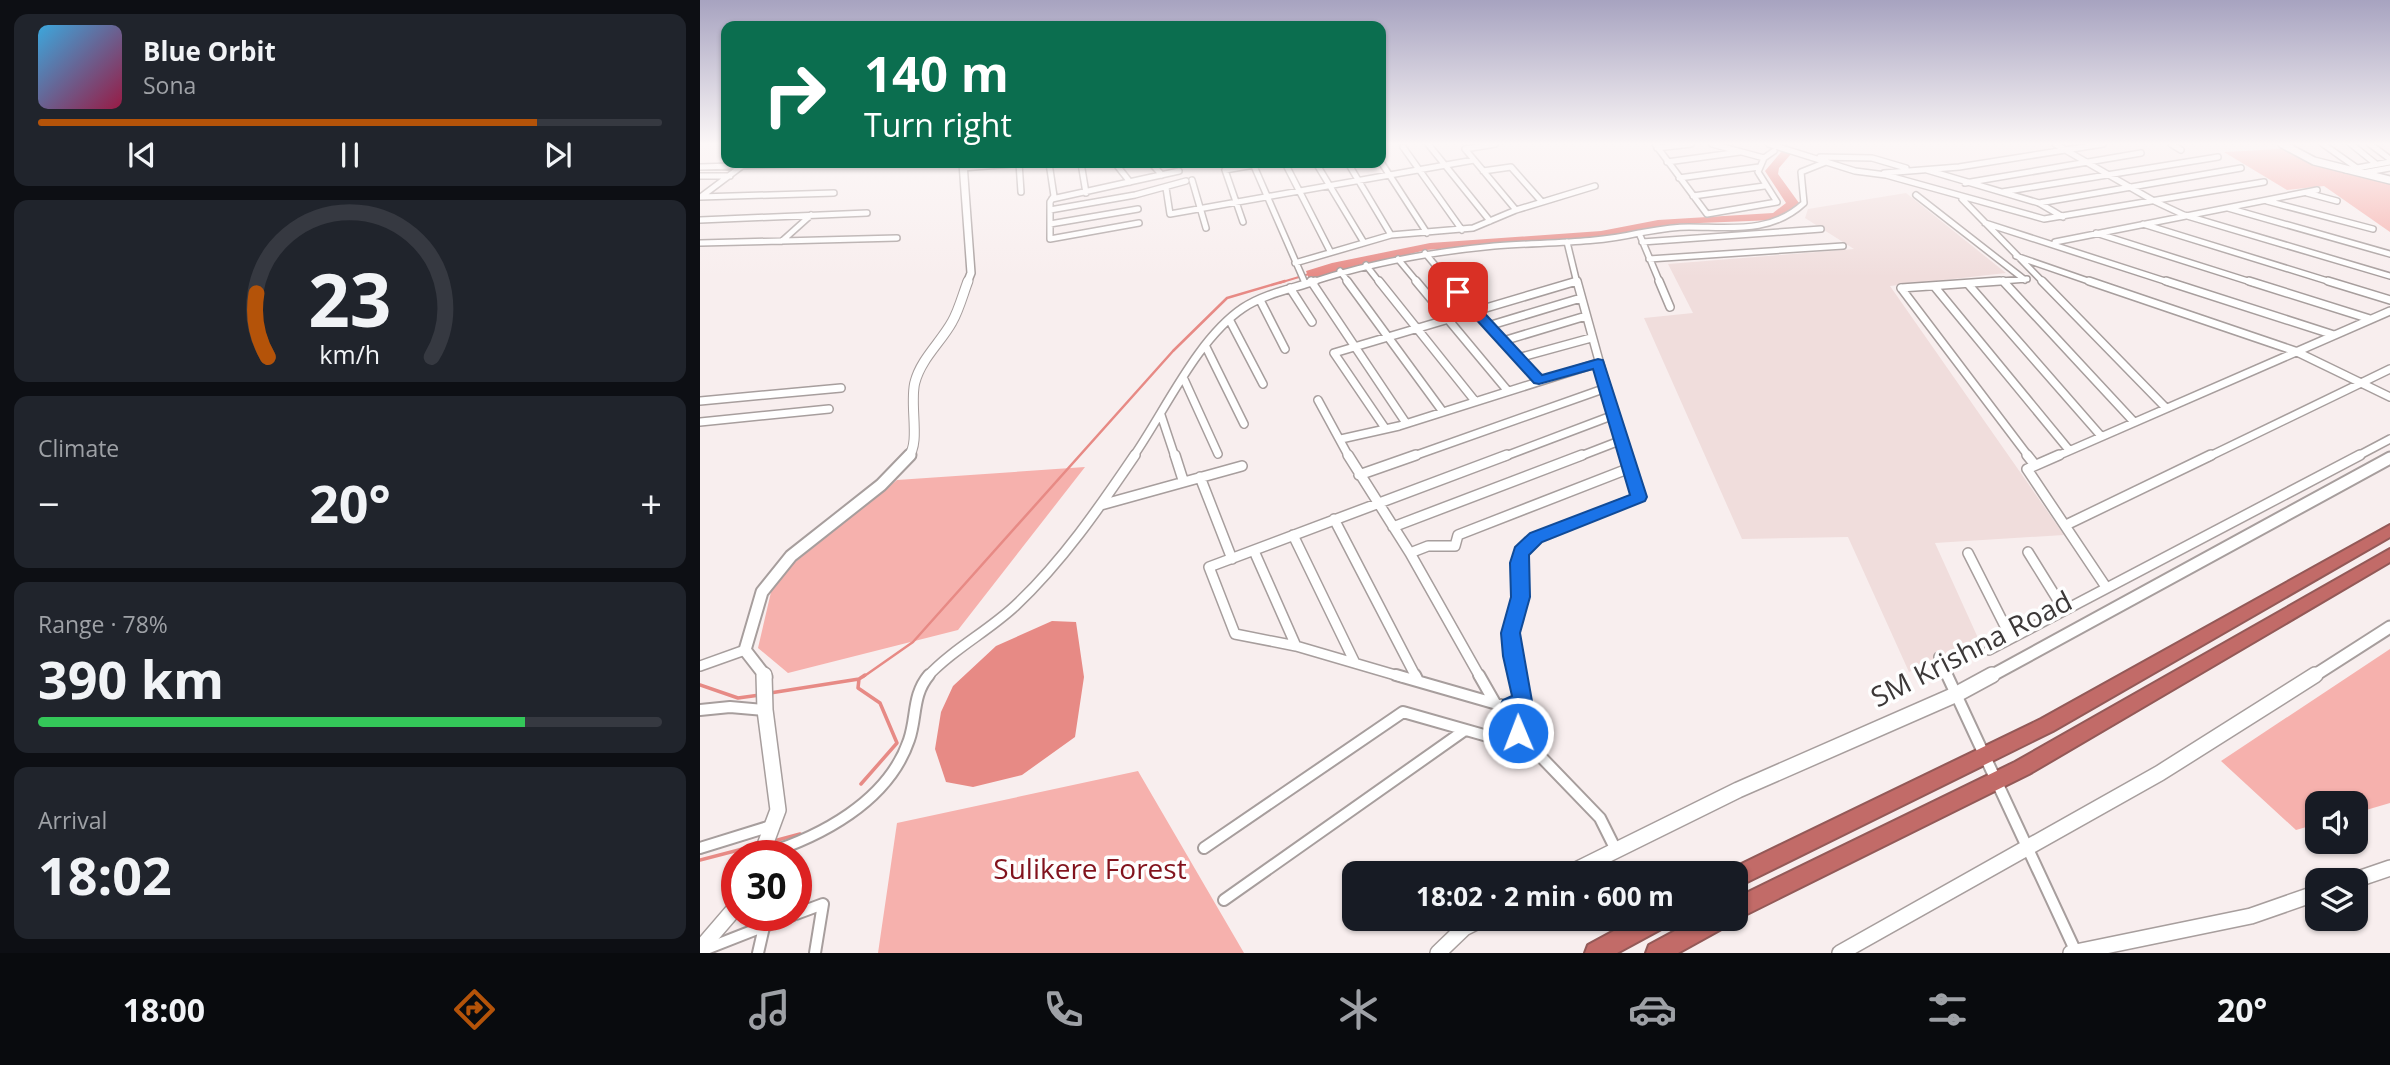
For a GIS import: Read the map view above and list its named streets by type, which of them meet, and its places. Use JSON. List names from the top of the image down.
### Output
{
  "streets": {
    "street": ["SM Krishna Road"]
  },
  "parks": ["Sulikere Forest"],
  "page": {
    "turn": ["140 m", "Turn right"],
    "song": ["Blue Orbit", "Sona"],
    "tile": [
      "Climate",
      ["Range · 78%", "390 km"],
      ["Arrival", "18:02"]
    ],
    "heat": ["−", "20°", "+"],
    "limit": "30",
    "trip": "18:02 · 2 min · 600 m",
    "tabs": ["18:00", "20°"],
    "gauge": ["23", "km/h"]
  }
}
